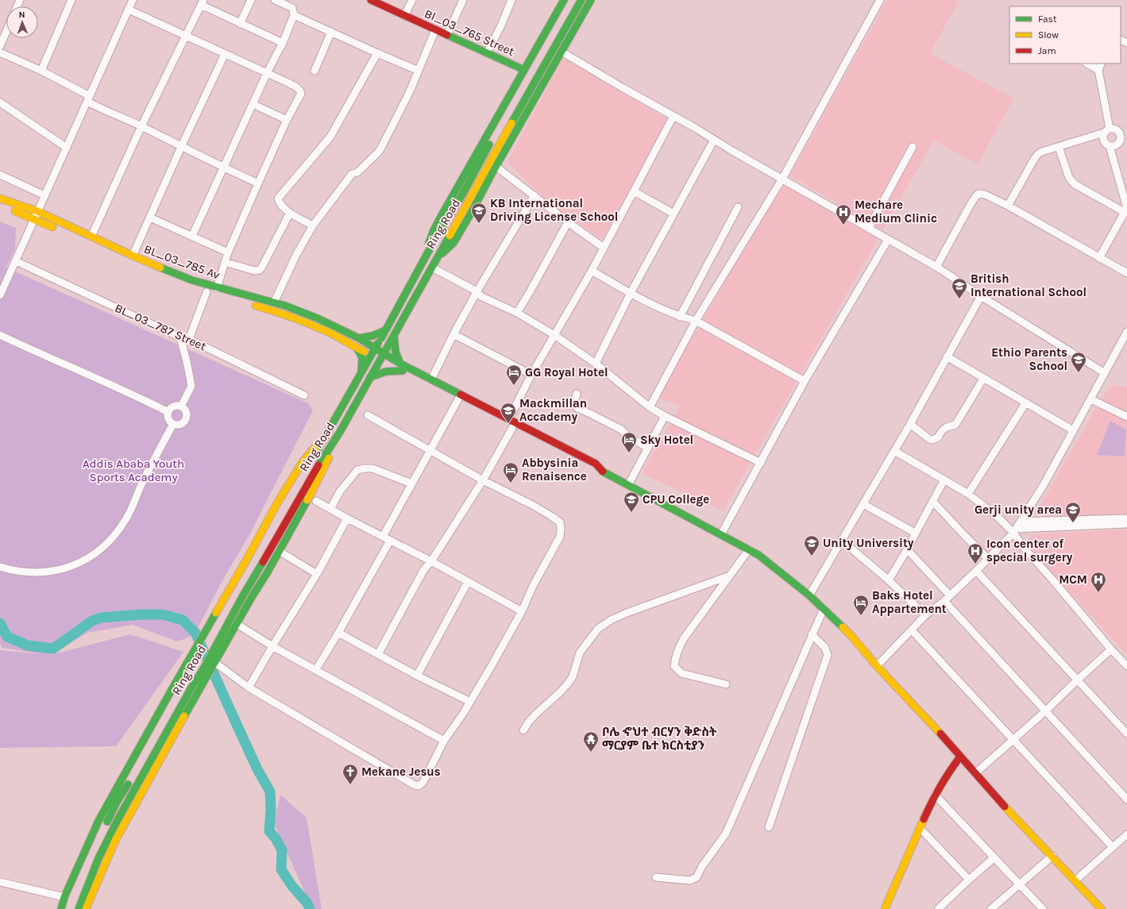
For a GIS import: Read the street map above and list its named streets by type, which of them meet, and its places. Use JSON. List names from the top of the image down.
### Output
{
  "streets": {
    "main road": ["Bl_03_765 Street", "Ring Road", "BL_03_785 Av"],
    "street": ["BL_03_787 Street"]
  },
  "crossings": [
    ["Ring Road", "BL_03_785 Av"]
  ],
  "parks": ["Addis Ababa Youth Sports Academy"],
  "places": {
    "school or university": [
      "KB International Driving License School",
      "British International School",
      "Ethio Parents School",
      "Mackmillan Accademy",
      "CPU College",
      "Gerji unity area",
      "Unity University"
    ],
    "hospital": ["Mechare Medium Clinic", "Icon center of special surgery", "MCM"],
    "hotel": [
      "GG Royal Hotel",
      "Sky Hotel",
      "Abbysinia Renaisence",
      "Baks Hotel Appartement"
    ],
    "temple": ["ቦሌ ኆህተ ብርሃን ቅድስት ማርያም ቤተ ክርስቲያን"],
    "church": ["Mekane Jesus"]
  },
  "legend": ["Fast", "Slow", "Jam"],
  "north": "top"
}
